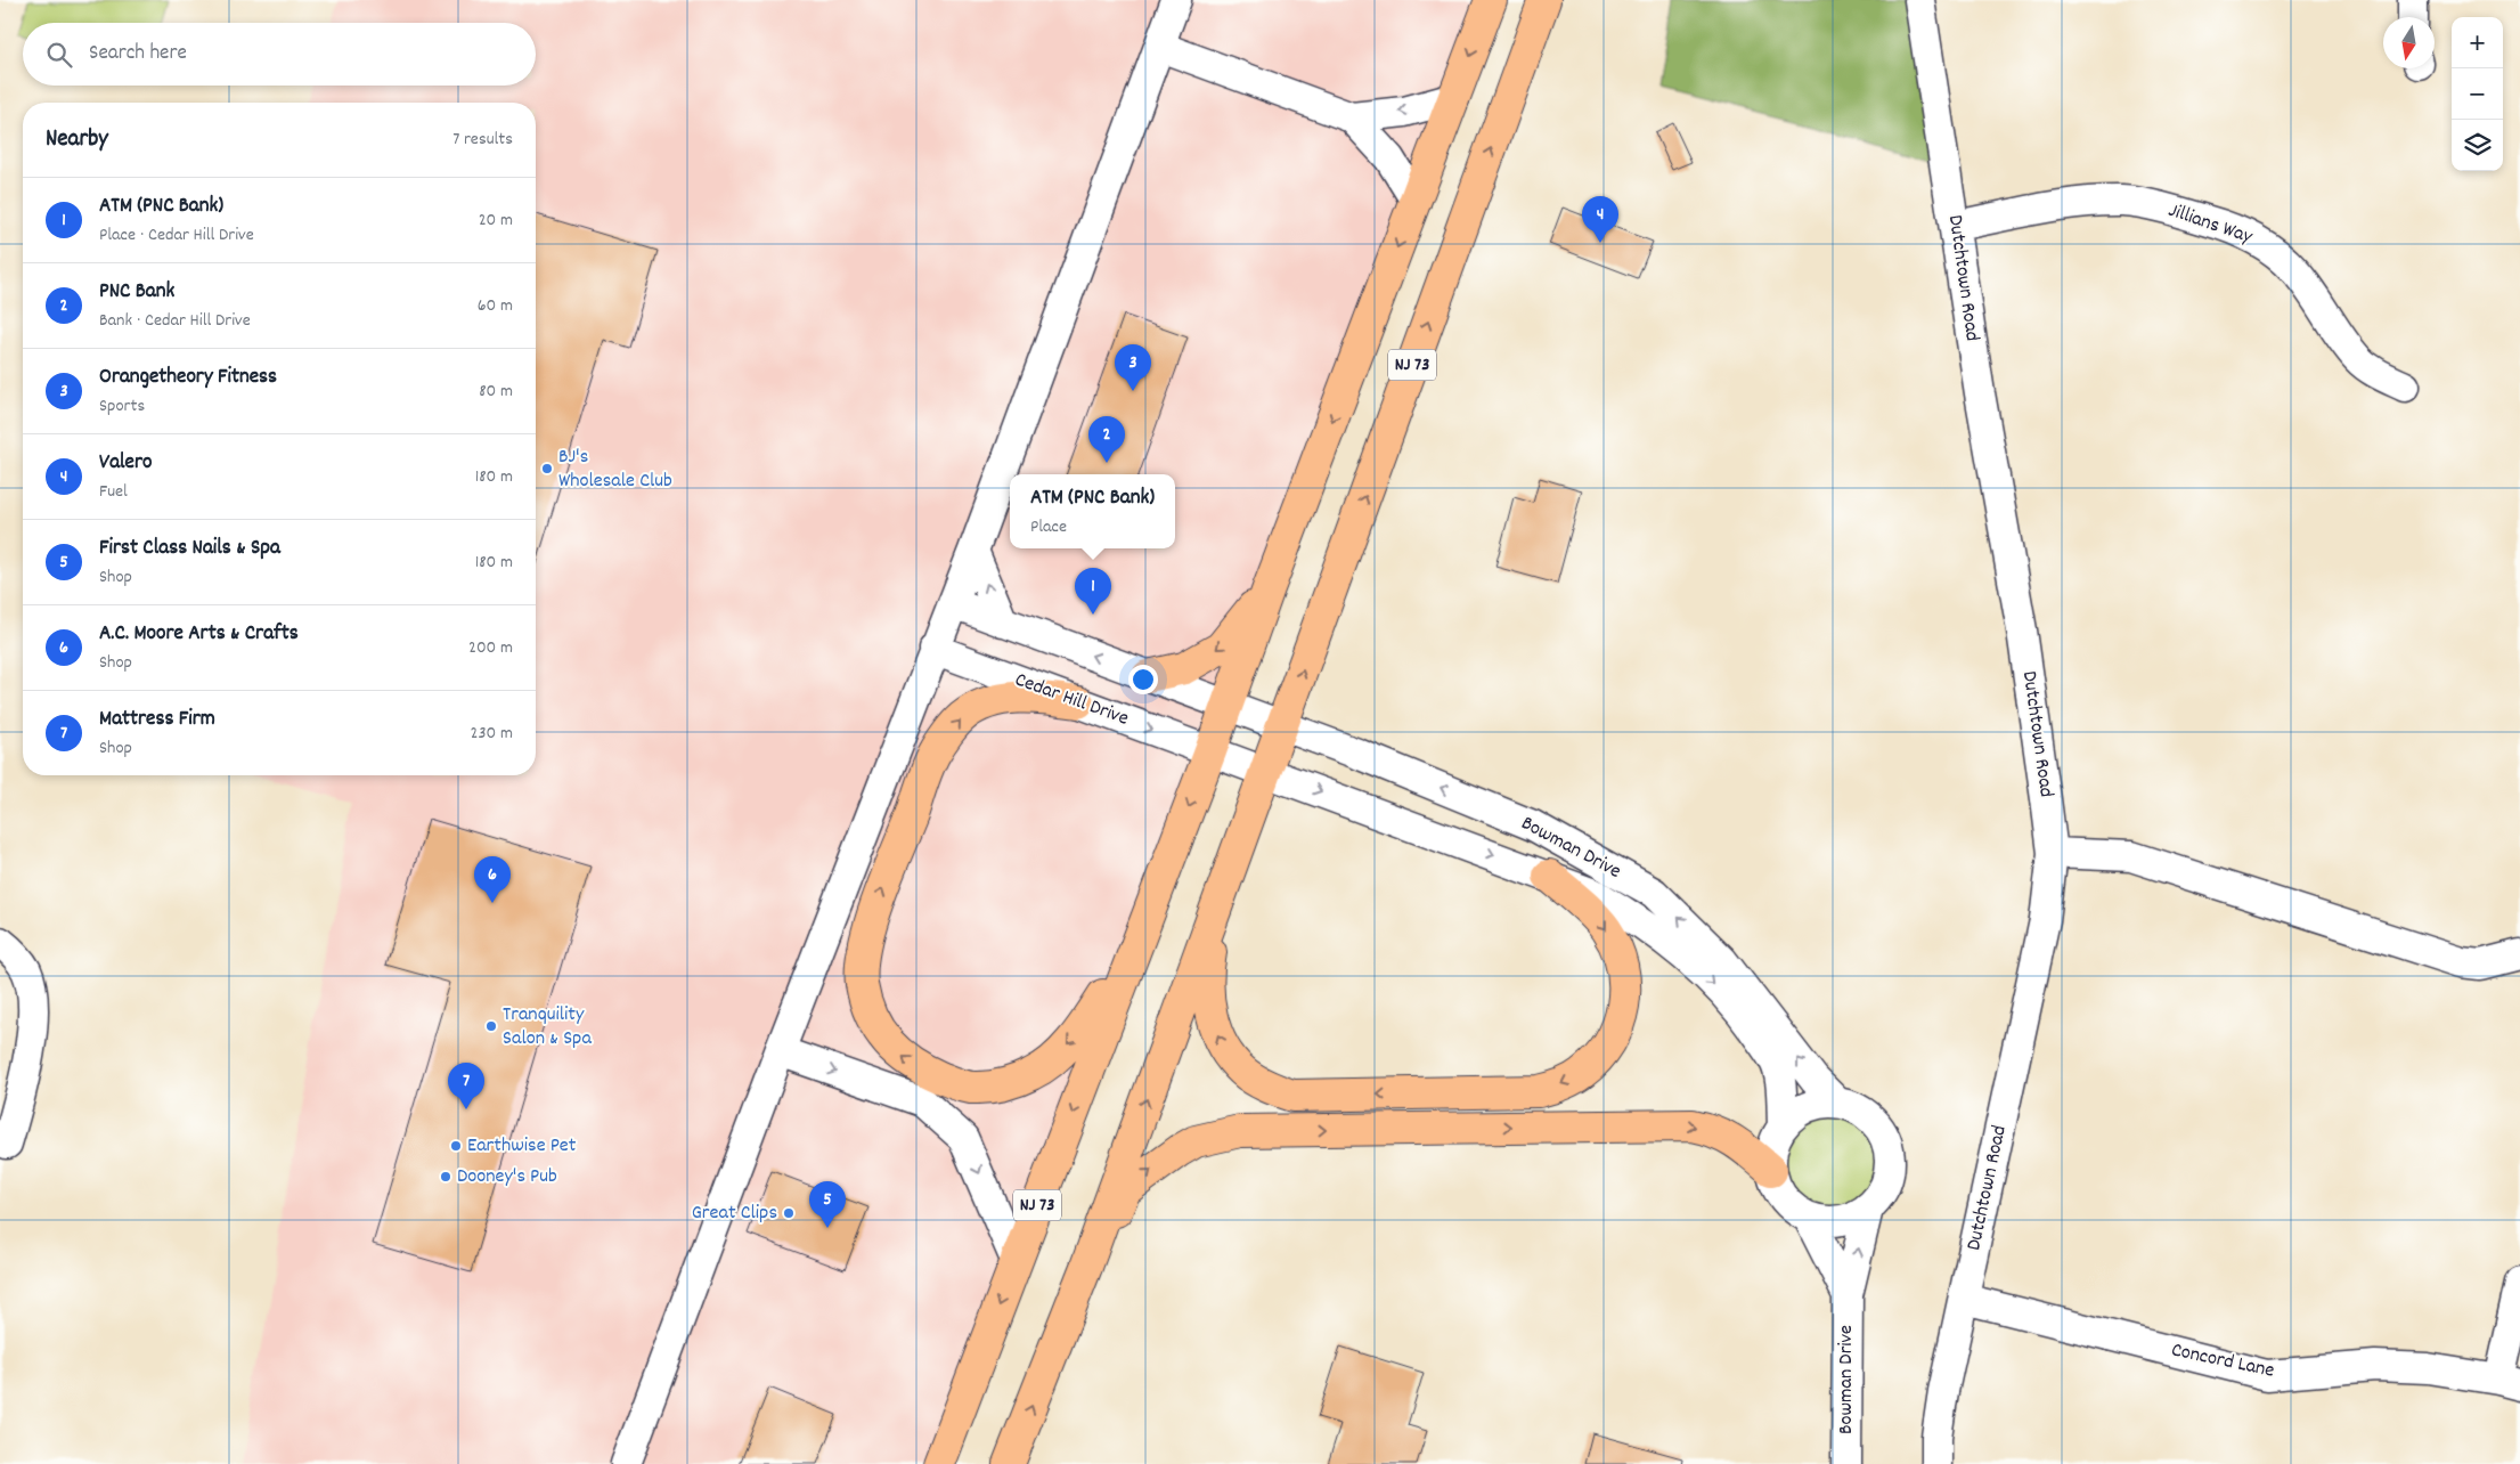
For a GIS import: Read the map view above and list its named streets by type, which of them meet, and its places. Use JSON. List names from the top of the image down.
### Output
{
  "streets": {
    "highway": ["NJ 73"],
    "street": [
      "Jillians Way",
      "Dutchtown Road",
      "Cedar Hill Drive",
      "Bowman Drive",
      "Concord Lane"
    ]
  },
  "crossings": [
    ["Jillians Way", "Dutchtown Road"],
    ["Dutchtown Road", "Concord Lane"],
    ["NJ 73", "Cedar Hill Drive"],
    ["NJ 73", "Bowman Drive"],
    ["Cedar Hill Drive", "Bowman Drive"]
  ],
  "places": [
    "BJ's Wholesale Club",
    "Tranquility Salon & Spa",
    "Earthwise Pet",
    "Dooney's Pub",
    "Great Clips"
  ],
  "north": "bottom",
  "page": {
    "map_buttons": ["+", "−"],
    "search": "Search here",
    "heading": ["Nearby", "7 results"],
    "list": [
      {
        "mark": "1",
        "name": "ATM (PNC Bank)",
        "note": "Place · Cedar Hill Drive",
        "value": "20 m"
      },
      {
        "mark": "2",
        "name": "PNC Bank",
        "note": "Bank · Cedar Hill Drive",
        "value": "60 m"
      },
      {
        "mark": "3",
        "name": "Orangetheory Fitness",
        "note": "Sports",
        "value": "80 m"
      },
      {
        "mark": "4",
        "name": "Valero",
        "note": "Fuel",
        "value": "180 m"
      },
      {
        "mark": "5",
        "name": "First Class Nails & Spa",
        "note": "Shop",
        "value": "180 m"
      },
      {
        "mark": "6",
        "name": "A.C. Moore Arts & Crafts",
        "note": "Shop",
        "value": "200 m"
      },
      {
        "mark": "7",
        "name": "Mattress Firm",
        "note": "Shop",
        "value": "230 m"
      }
    ],
    "pins": [
      "4",
      "3",
      "2",
      "1",
      "6",
      "7",
      "5"
    ],
    "popup": ["ATM (PNC Bank)", "Place"]
  }
}
